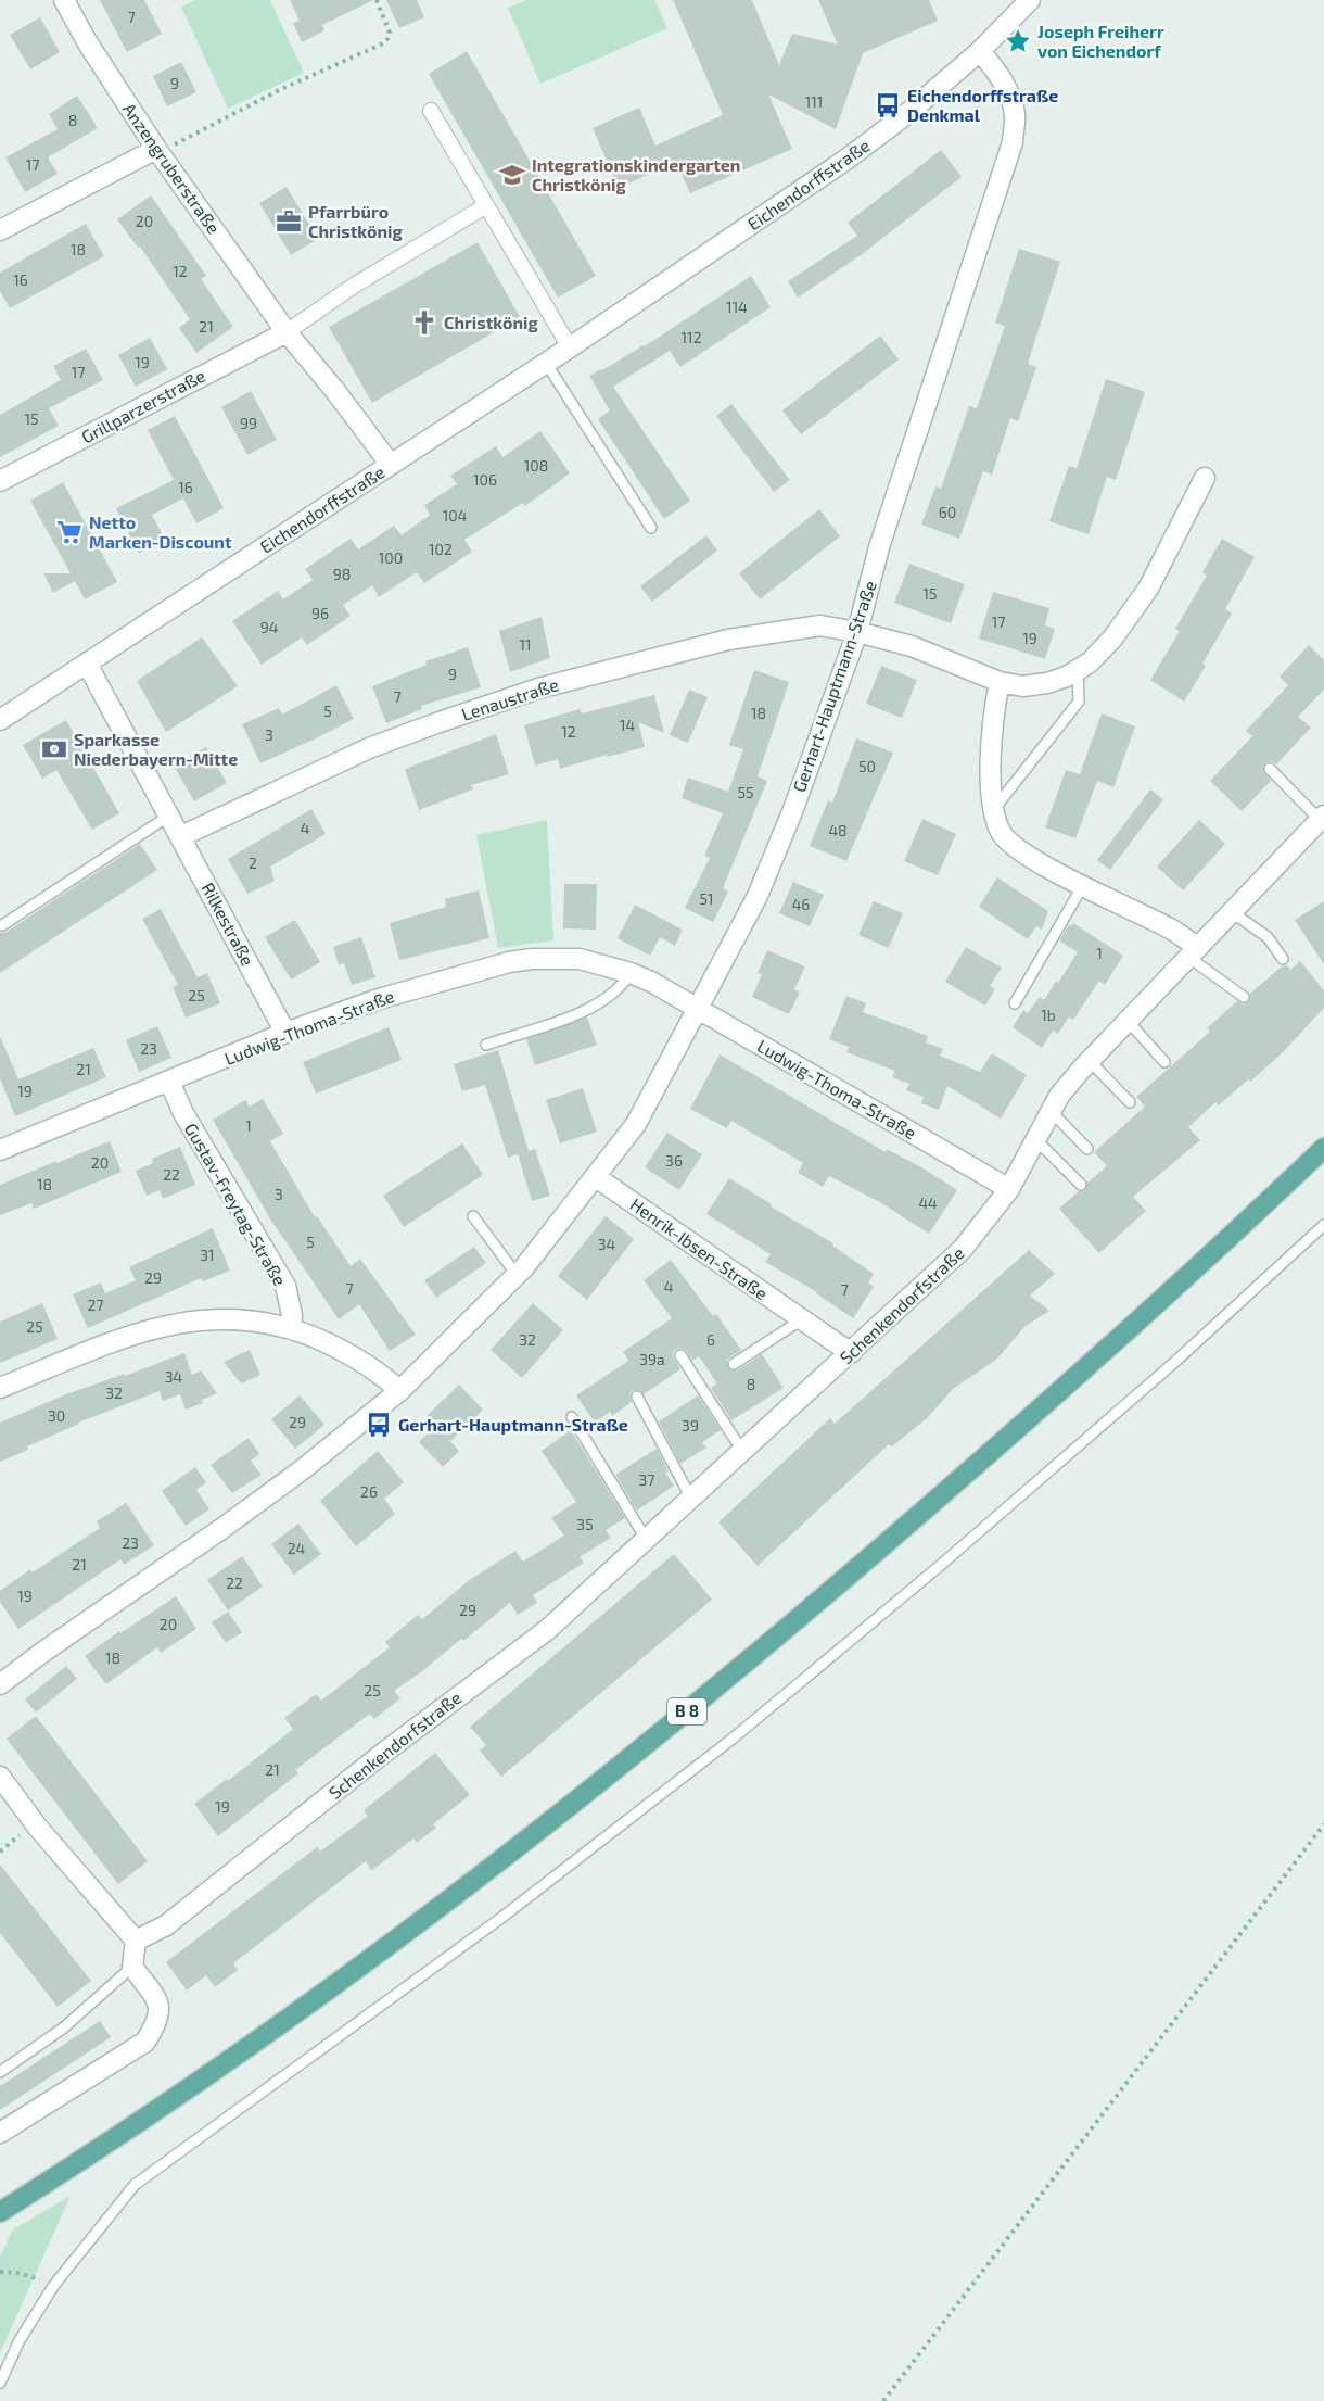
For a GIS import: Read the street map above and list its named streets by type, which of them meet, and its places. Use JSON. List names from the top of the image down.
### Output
{
  "streets": {
    "main road": ["B 8"],
    "street": [
      "Anzengruberstraße",
      "Eichendorffstraße",
      "Grillparzerstraße",
      "Gerhart-Hauptmann-Straße",
      "Lenaustraße",
      "Rilkestraße",
      "Ludwig-Thoma-Straße",
      "Gustav-Freytag-Straße",
      "Henrik-Ibsen-Straße",
      "Schenkendorfstraße"
    ]
  },
  "crossings": [
    ["Anzengruberstraße", "Eichendorffstraße"],
    ["Anzengruberstraße", "Grillparzerstraße"],
    ["Eichendorffstraße", "Gerhart-Hauptmann-Straße"],
    ["Eichendorffstraße", "Rilkestraße"],
    ["Gerhart-Hauptmann-Straße", "Lenaustraße"],
    ["Gerhart-Hauptmann-Straße", "Ludwig-Thoma-Straße"],
    ["Gerhart-Hauptmann-Straße", "Henrik-Ibsen-Straße"],
    ["Lenaustraße", "Rilkestraße"],
    ["Rilkestraße", "Ludwig-Thoma-Straße"],
    ["Ludwig-Thoma-Straße", "Gustav-Freytag-Straße"],
    ["Ludwig-Thoma-Straße", "Schenkendorfstraße"],
    ["Henrik-Ibsen-Straße", "Schenkendorfstraße"]
  ],
  "places": {
    "place": ["Joseph Freiherr von Eichendorf"],
    "bus stop": ["Eichendorffstraße Denkmal", "Gerhart-Hauptmann-Straße"],
    "school or university": ["Integrationskindergarten Christkönig"],
    "office": ["Pfarrbüro Christkönig"],
    "church": ["Christkönig"],
    "supermarket": ["Netto Marken-Discount"],
    "bank": ["Sparkasse Niederbayern-Mitte"]
  },
  "house_numbers": [
    "7",
    "9",
    "111",
    "8",
    "17",
    "20",
    "18",
    "12",
    "16",
    "114",
    "21",
    "112",
    "19",
    "17",
    "15",
    "99",
    "108",
    "106",
    "16",
    "60",
    "104",
    "102",
    "100",
    "98",
    "15",
    "96",
    "17",
    "94",
    "19",
    "11",
    "9",
    "7",
    "5",
    "18",
    "14",
    "12",
    "3",
    "50",
    "55",
    "4",
    "48",
    "2",
    "51",
    "46",
    "1",
    "25",
    "1b",
    "23",
    "21",
    "19",
    "1",
    "36",
    "20",
    "22",
    "18",
    "3",
    "44",
    "5",
    "34",
    "31",
    "29",
    "4",
    "7",
    "7",
    "27",
    "25",
    "32",
    "6",
    "39a",
    "34",
    "8",
    "32",
    "30",
    "29",
    "39",
    "37",
    "26",
    "35",
    "23",
    "24",
    "21",
    "22",
    "19",
    "29",
    "20",
    "18",
    "25",
    "21",
    "19"
  ]
}
